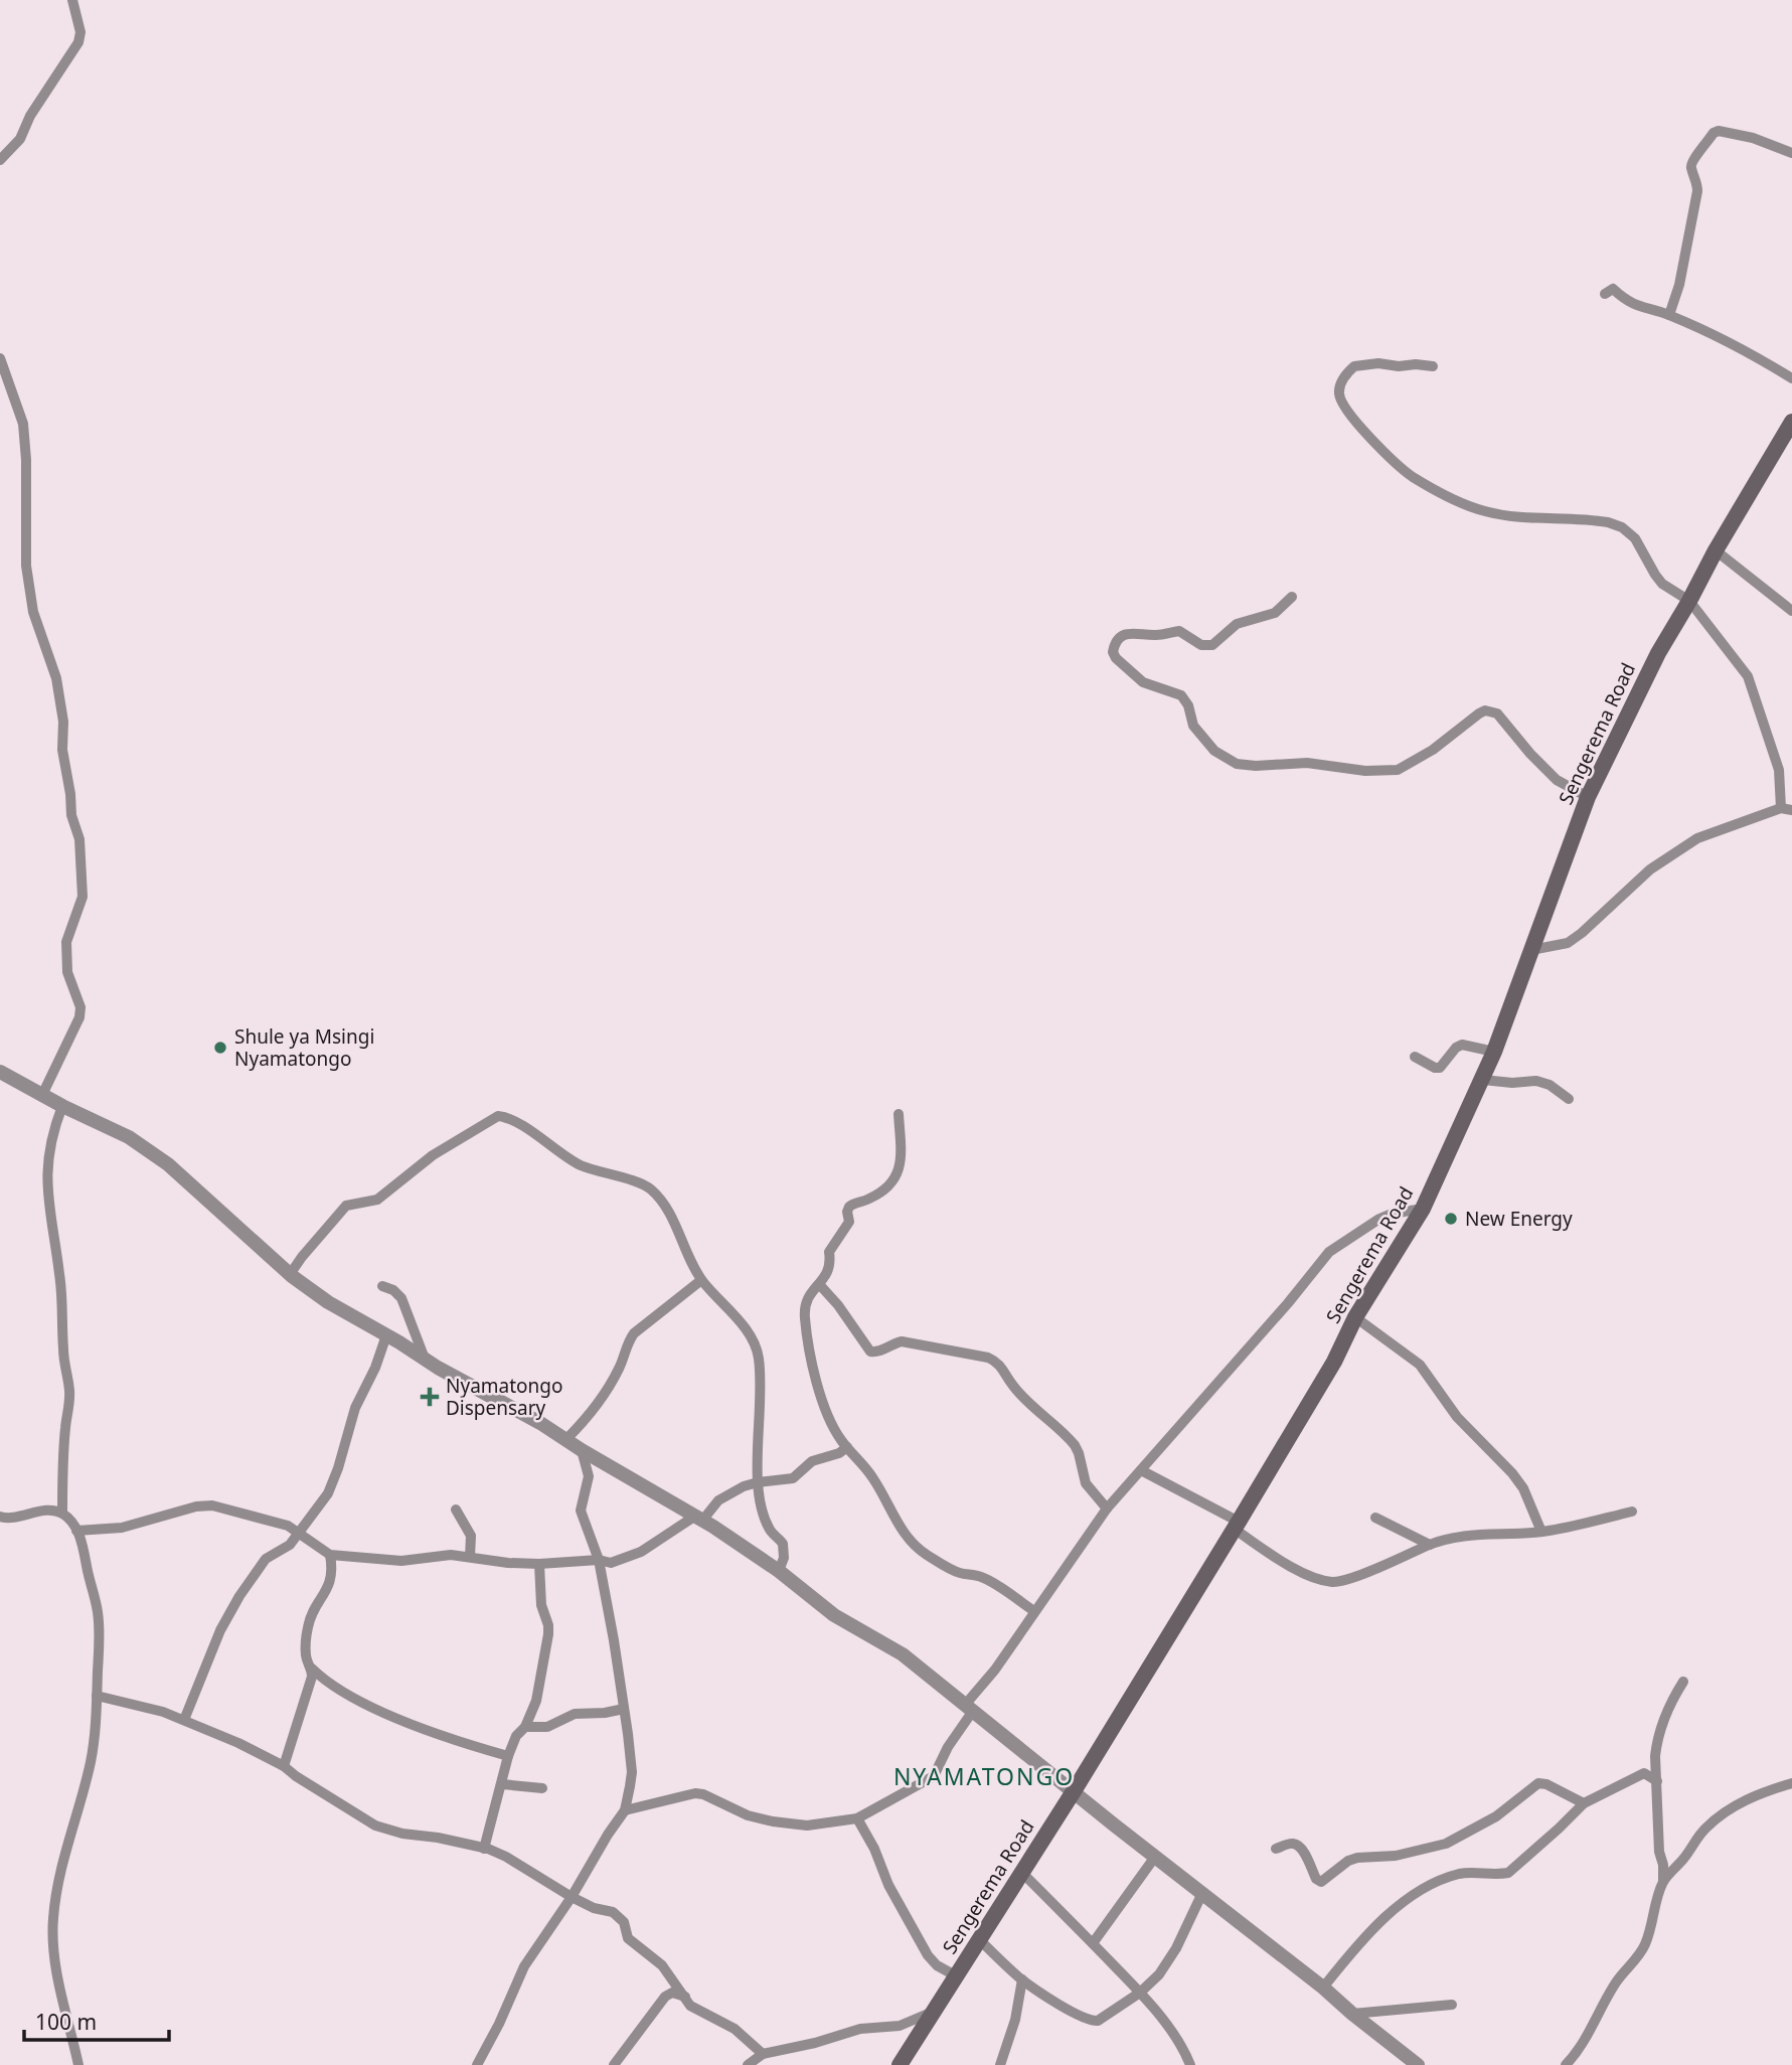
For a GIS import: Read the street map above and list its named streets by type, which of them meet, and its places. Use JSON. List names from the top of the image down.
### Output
{
  "streets": {
    "main road": ["Sengerema Road"]
  },
  "districts": ["NYAMATONGO"],
  "places": {
    "other": ["Shule ya Msingi Nyamatongo", "New Energy"],
    "health": ["Nyamatongo Dispensary"]
  },
  "scale_bar": "100 m"
}
